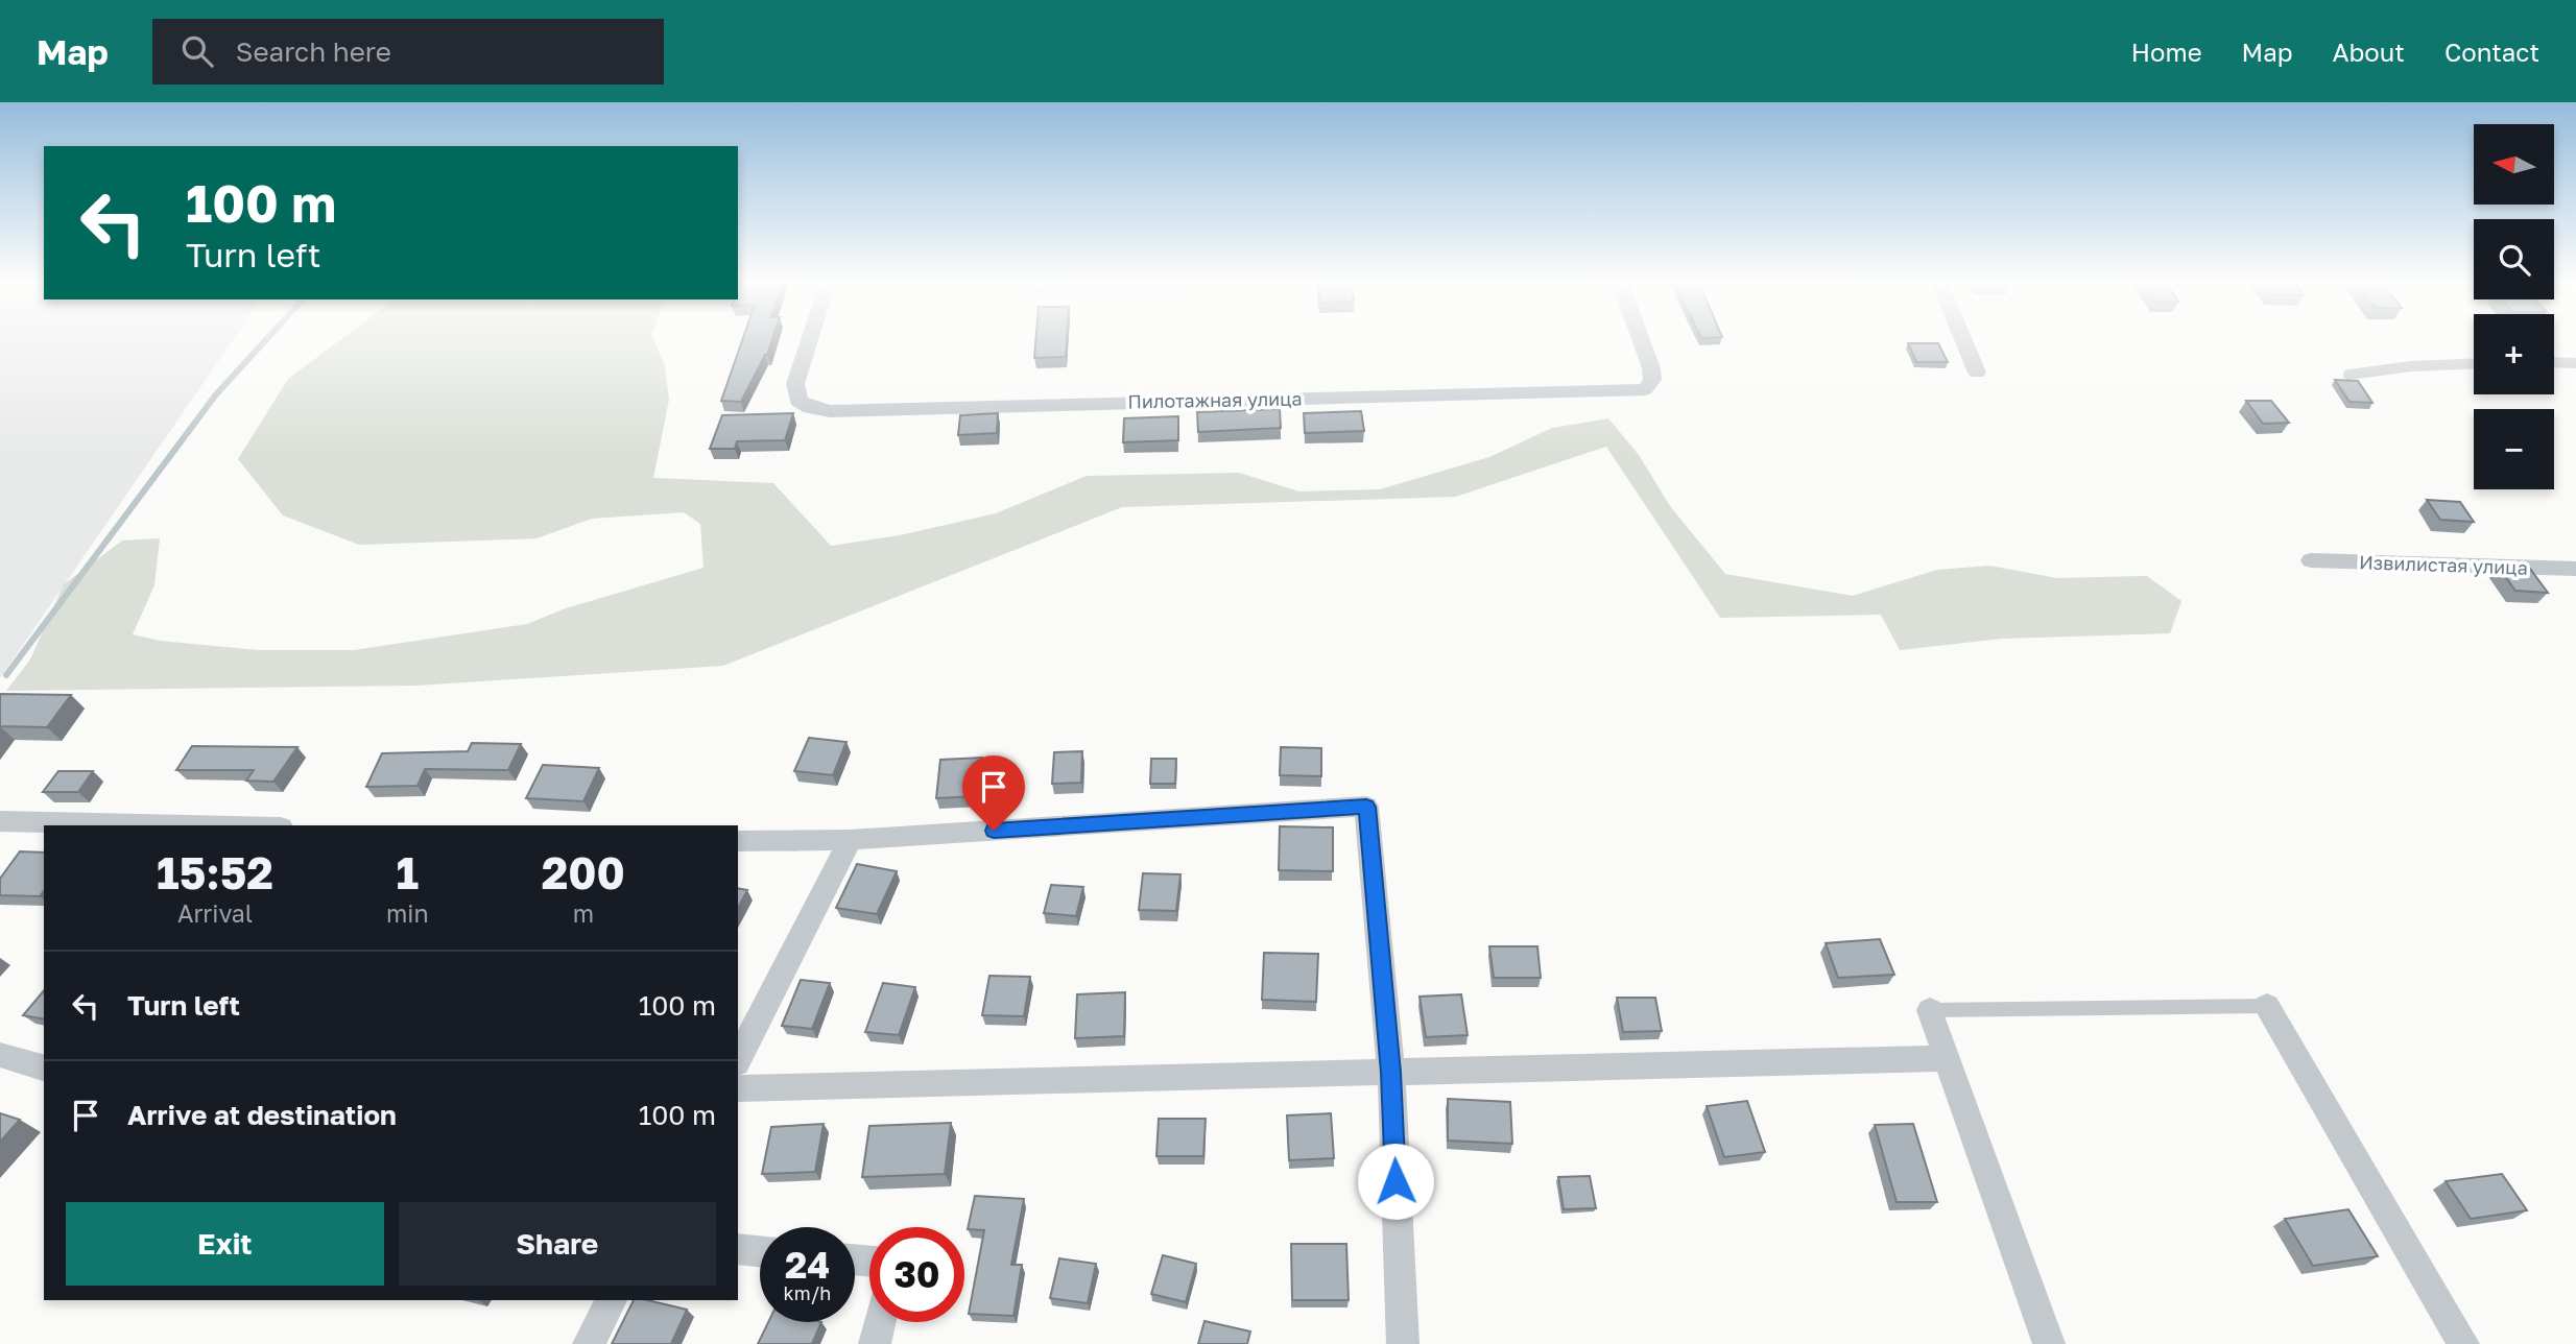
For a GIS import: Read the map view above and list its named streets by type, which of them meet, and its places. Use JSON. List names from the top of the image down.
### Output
{
  "streets": {
    "street": ["Пилотажная улица", "Извилистая улица"]
  },
  "north": "left",
  "page": {
    "header": "Map",
    "search": "Search here",
    "nav": [
      "Home",
      "Map",
      "About",
      "Contact"
    ],
    "map_buttons": ["+", "−"],
    "turn": ["100 m", "Turn left"],
    "eta": [
      "15:52",
      "Arrival",
      "1",
      "min",
      "200",
      "m"
    ],
    "list": [
      {
        "name": "Turn left",
        "value": "100 m"
      },
      {
        "name": "Arrive at destination",
        "value": "100 m"
      }
    ],
    "buttons": ["Exit", "Share"],
    "speed": "24 km/h",
    "limit": "30"
  }
}
